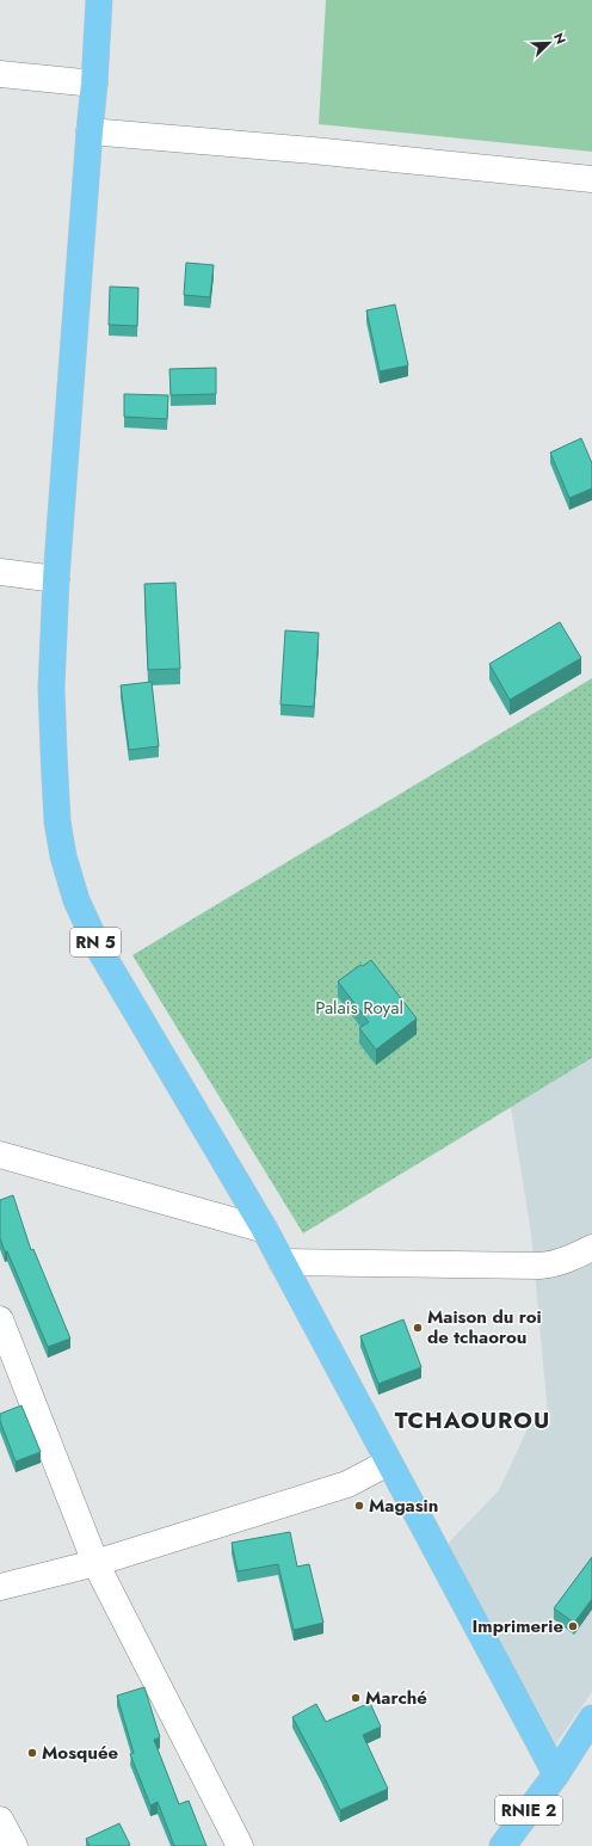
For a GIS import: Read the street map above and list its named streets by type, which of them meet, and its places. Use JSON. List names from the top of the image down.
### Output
{
  "streets": {
    "main road": ["RN 5", "RNIE 2"]
  },
  "crossings": [
    ["RN 5", "RNIE 2"]
  ],
  "districts": ["TCHAOUROU"],
  "parks": ["Palais Royal"],
  "places": [
    "Maison du roi de tchaorou",
    "Magasin",
    "Imprimerie",
    "Marché",
    "Mosquée"
  ],
  "north": "top right"
}
